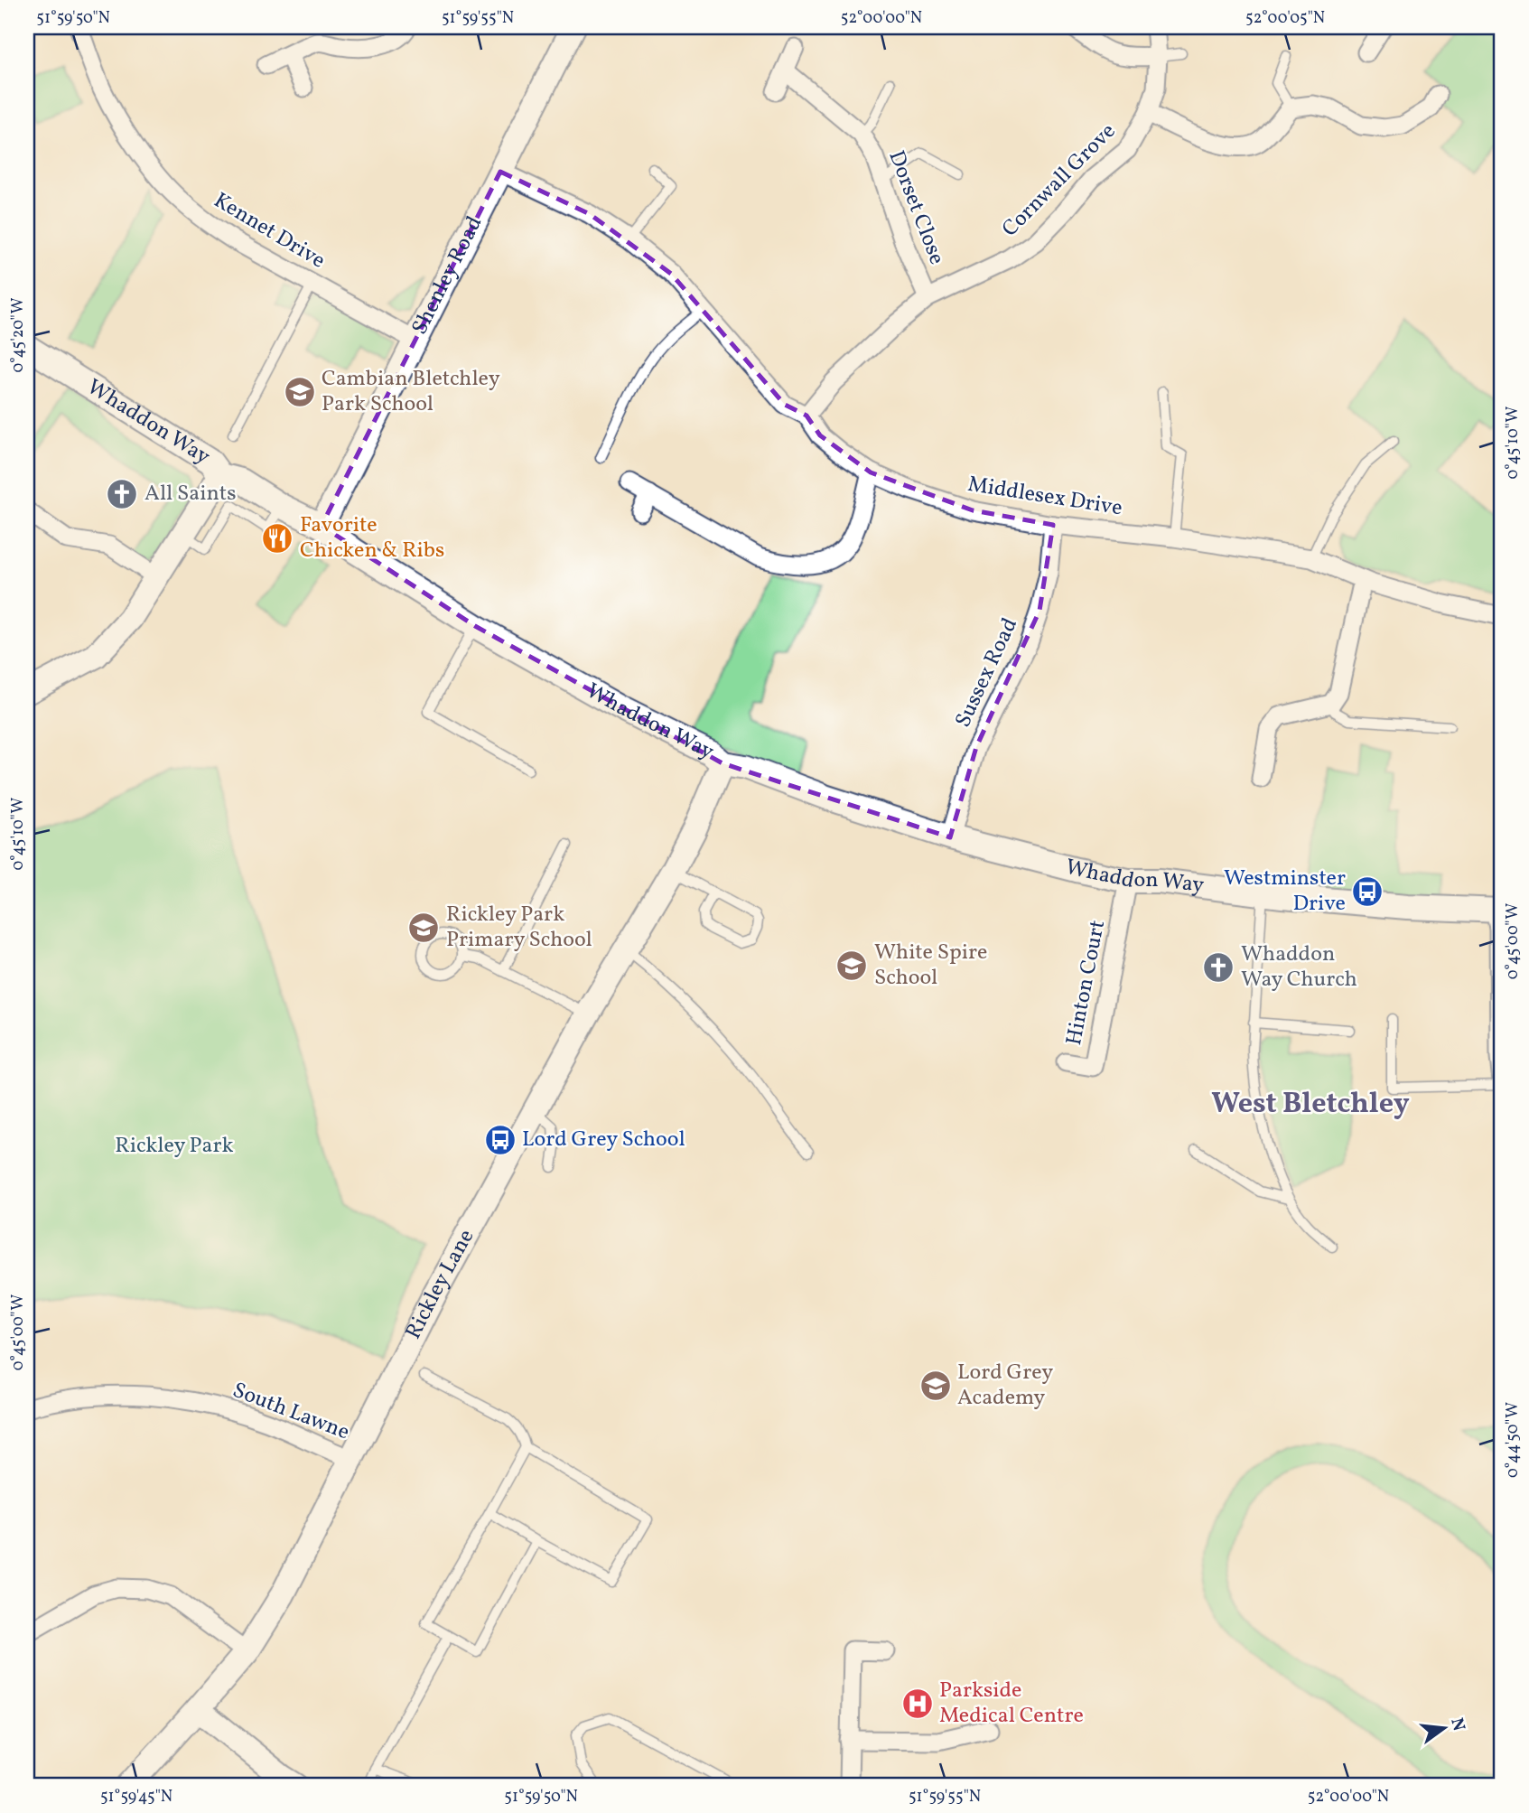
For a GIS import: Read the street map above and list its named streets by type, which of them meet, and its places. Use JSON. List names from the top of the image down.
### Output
{
  "streets": {
    "street": [
      "Cornwall Grove",
      "Dorset Close",
      "Kennet Drive",
      "Shenley Road",
      "Whaddon Way",
      "Middlesex Drive",
      "Sussex Road",
      "Hinton Court",
      "Rickley Lane",
      "South Lawne"
    ]
  },
  "crossings": [
    ["Cornwall Grove", "Dorset Close"],
    ["Cornwall Grove", "Middlesex Drive"],
    ["Kennet Drive", "Shenley Road"],
    ["Shenley Road", "Whaddon Way"],
    ["Shenley Road", "Middlesex Drive"],
    ["Whaddon Way", "Sussex Road"],
    ["Whaddon Way", "Hinton Court"],
    ["Whaddon Way", "Rickley Lane"],
    ["Middlesex Drive", "Sussex Road"],
    ["Rickley Lane", "South Lawne"]
  ],
  "districts": ["West Bletchley"],
  "parks": ["Rickley Park"],
  "places": {
    "school or university": [
      "Cambian Bletchley Park School",
      "Rickley Park Primary School",
      "White Spire School",
      "Lord Grey Academy"
    ],
    "church": ["All Saints", "Whaddon Way Church"],
    "restaurant": ["Favorite Chicken & Ribs"],
    "bus stop": ["Westminster Drive", "Lord Grey School"],
    "hospital": ["Parkside Medical Centre"]
  },
  "north": "right",
  "coordinates": [
    "51°59'50\"N",
    "51°59'55\"N",
    "52°00'00\"N",
    "52°00'05\"N",
    "0°45'20\"W",
    "0°45'10\"W",
    "0°45'00\"W",
    "0°44'50\"W",
    "51°59'45\"N"
  ]
}
